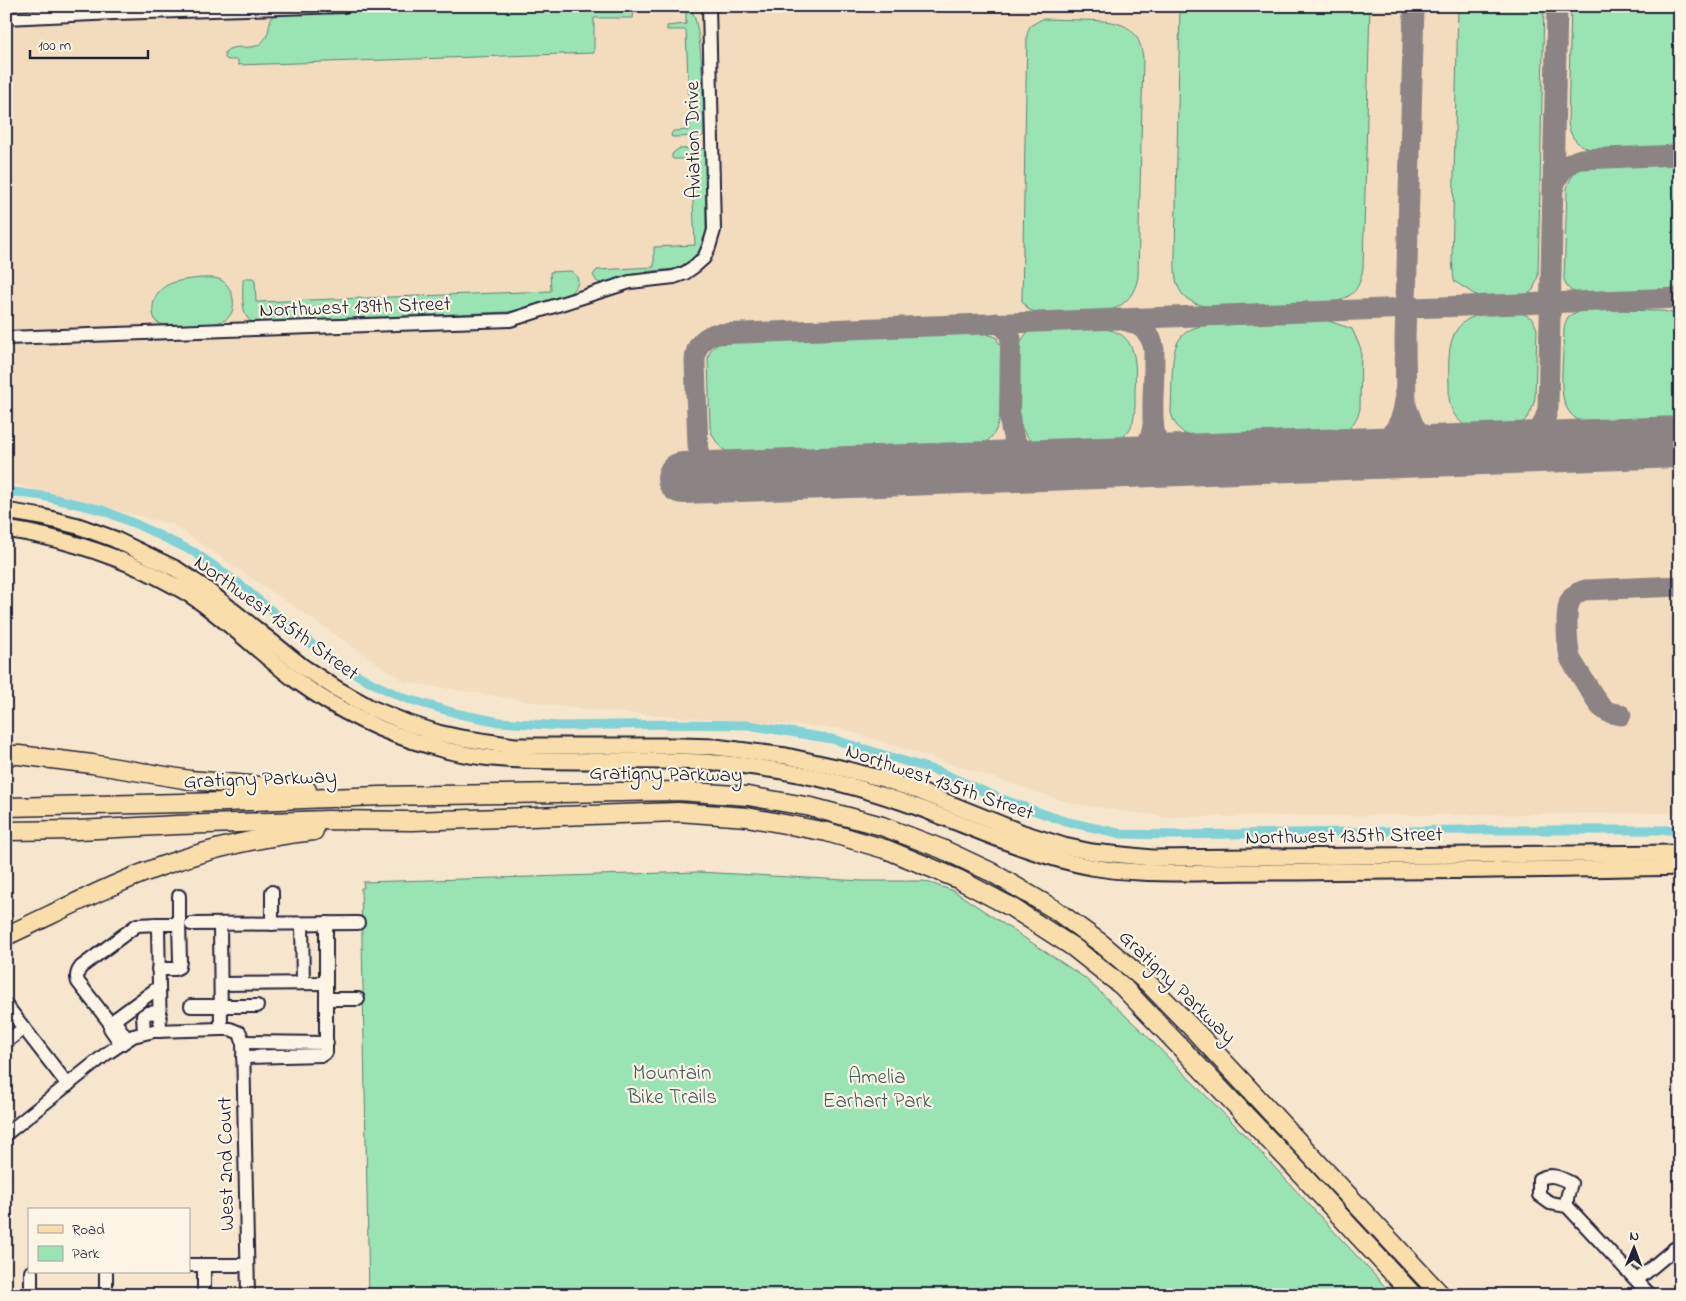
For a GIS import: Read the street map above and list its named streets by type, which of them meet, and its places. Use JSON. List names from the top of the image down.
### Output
{
  "streets": {
    "highway": ["Gratigny Parkway"],
    "main road": ["Northwest 135th Street"],
    "street": ["Aviation Drive", "Northwest 139th Street", "West 2nd Court"]
  },
  "crossings": [
    ["Aviation Drive", "Northwest 139th Street"]
  ],
  "parks": ["Mountain Bike Trails", "Amelia Earhart Park"],
  "legend": ["Road", "Park"],
  "scale_bar": "100 m",
  "north": "top"
}
